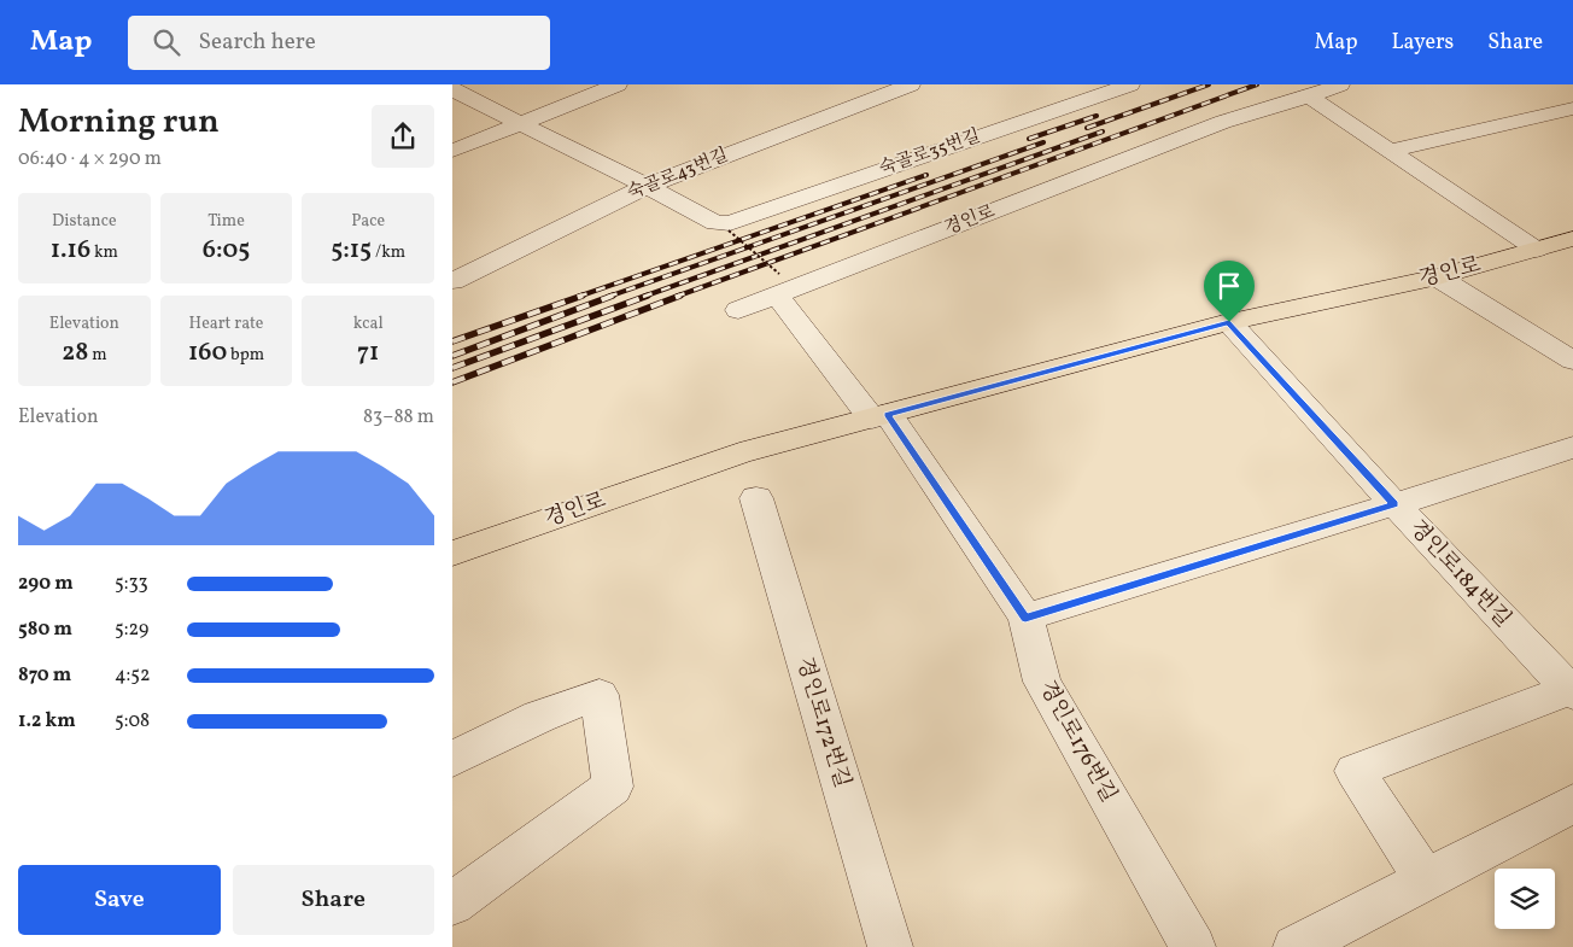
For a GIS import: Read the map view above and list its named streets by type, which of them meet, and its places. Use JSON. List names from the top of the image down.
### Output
{
  "streets": {
    "main road": ["경인로"],
    "street": [
      "숙골로35번길",
      "숙골로43번길",
      "경인로184번길",
      "경인로172번길",
      "경인로176번길"
    ]
  },
  "crossings": [
    ["경인로", "경인로184번길"],
    ["경인로", "경인로176번길"]
  ],
  "page": {
    "header": "Map",
    "search": "Search here",
    "nav": ["Map", "Layers", "Share"],
    "heading": ["Morning run", "06:40 · 4 × 290 m"],
    "stats": [
      ["Distance", "1.16 km"],
      ["Time", "6:05"],
      ["Pace", "5:15 /km"],
      ["Elevation", "28 m"],
      ["Heart rate", "160 bpm"],
      ["kcal", "71"]
    ],
    "chart": ["Elevation", "83–88 m"],
    "list": [
      {
        "name": "290 m",
        "note": "5:33"
      },
      {
        "name": "580 m",
        "note": "5:29"
      },
      {
        "name": "870 m",
        "note": "4:52"
      },
      {
        "name": "1.2 km",
        "note": "5:08"
      }
    ],
    "buttons": ["Save", "Share"]
  }
}
